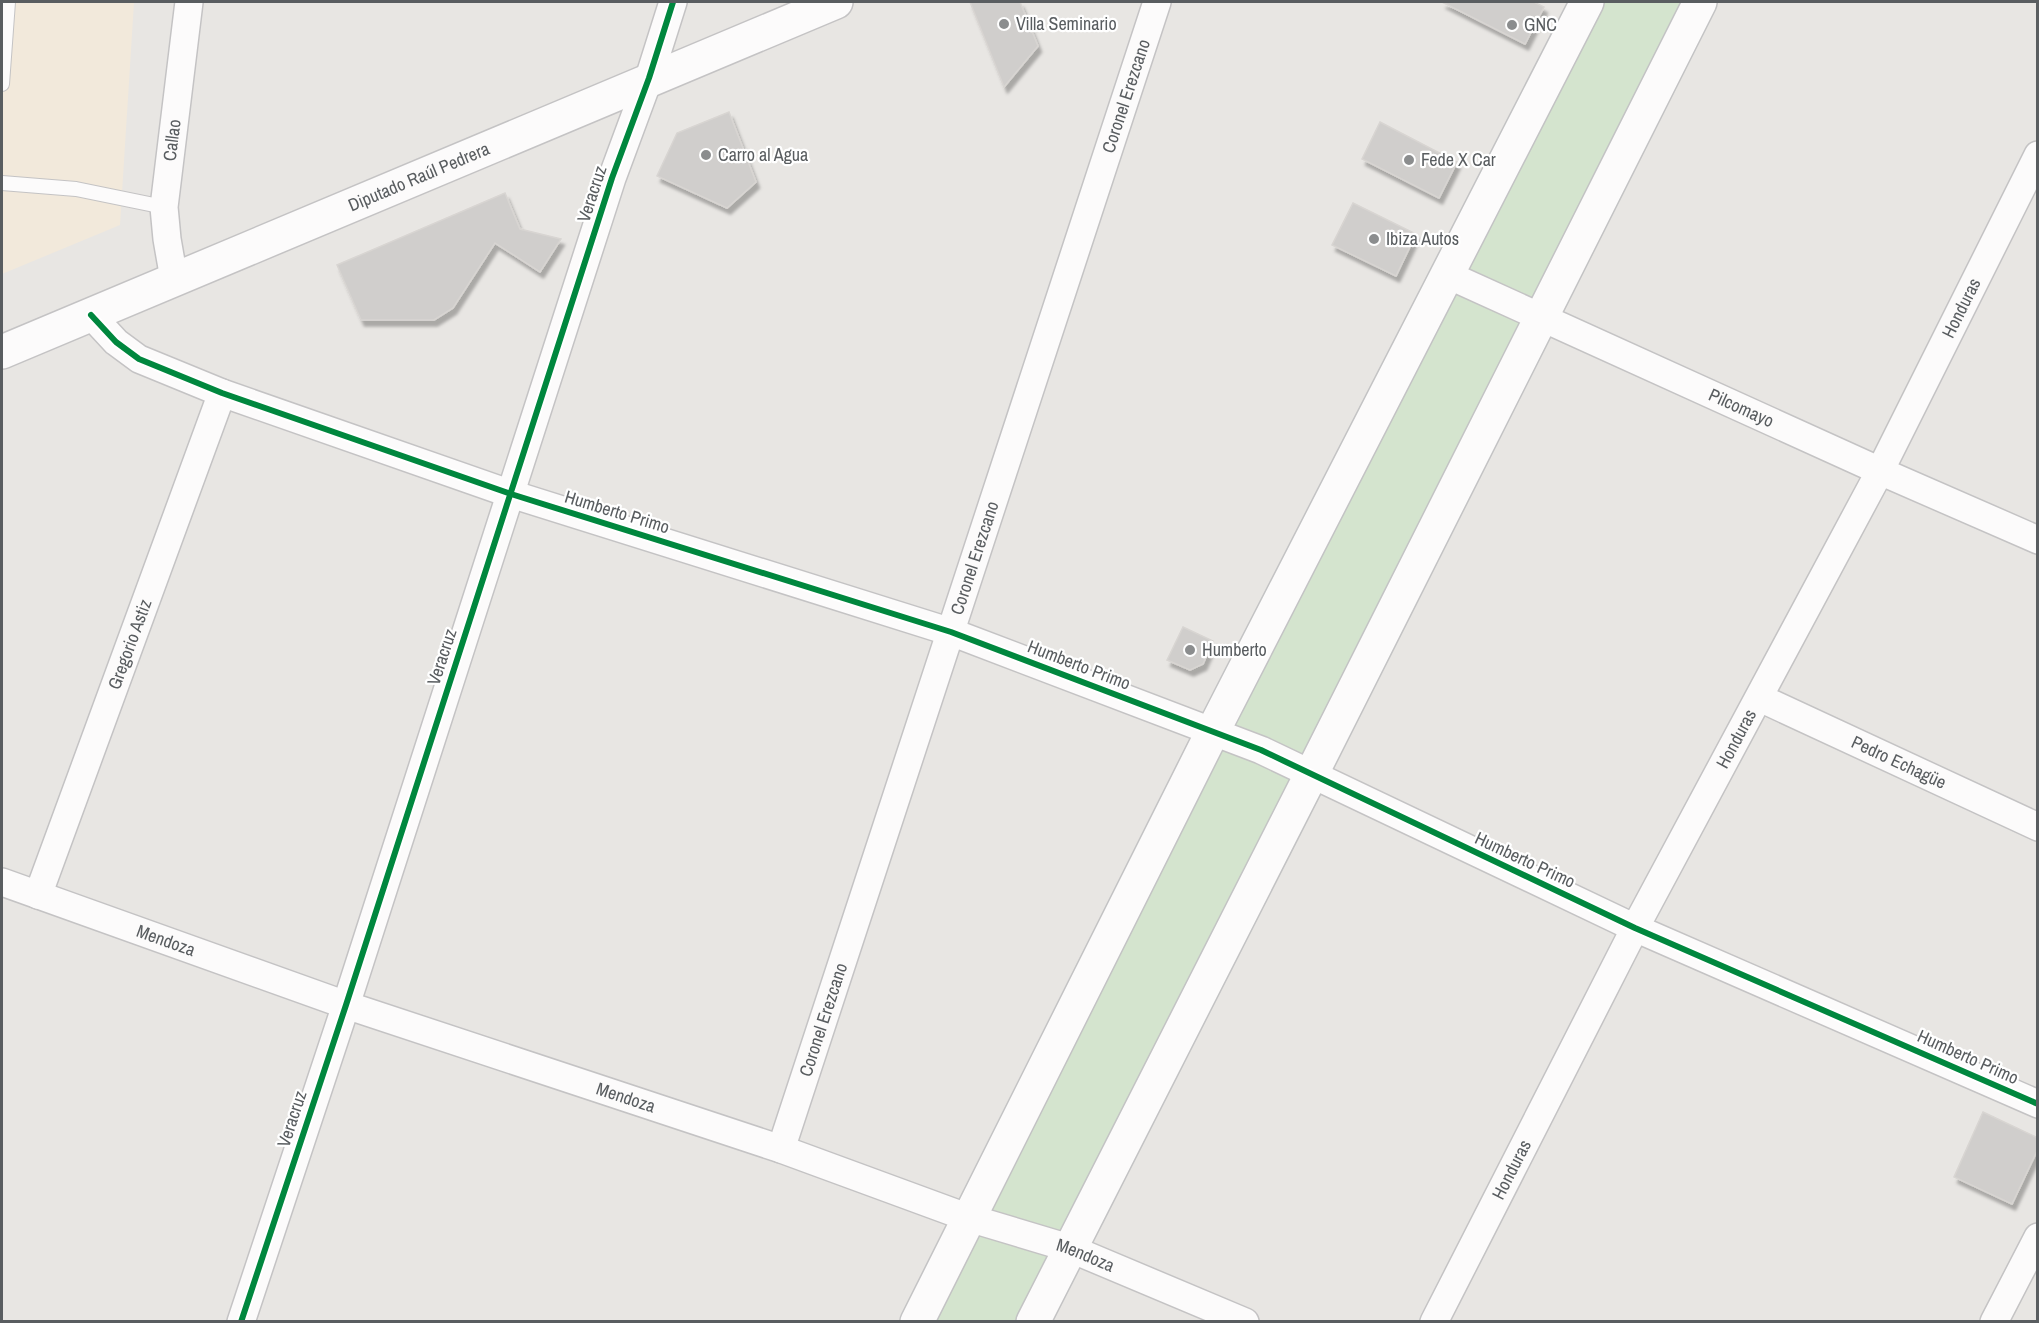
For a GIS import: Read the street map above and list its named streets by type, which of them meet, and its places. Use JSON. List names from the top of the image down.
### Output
{
  "streets": {
    "main road": ["Diputado Raúl Pedrera"],
    "street": [
      "Coronel Erezcano",
      "Callao",
      "Veracruz",
      "Honduras",
      "Pilcomayo",
      "Humberto Primo",
      "Gregorio Astiz",
      "Pedro Echagüe",
      "Mendoza"
    ]
  },
  "crossings": [
    ["Coronel Erezcano", "Humberto Primo"],
    ["Coronel Erezcano", "Mendoza"],
    ["Callao", "Diputado Raúl Pedrera"],
    ["Diputado Raúl Pedrera", "Veracruz"],
    ["Diputado Raúl Pedrera", "Humberto Primo"],
    ["Veracruz", "Humberto Primo"],
    ["Veracruz", "Mendoza"],
    ["Honduras", "Pilcomayo"],
    ["Honduras", "Humberto Primo"],
    ["Honduras", "Pedro Echagüe"],
    ["Humberto Primo", "Gregorio Astiz"],
    ["Gregorio Astiz", "Mendoza"]
  ],
  "places": [
    "Villa Seminario",
    "GNC",
    "Carro al Agua",
    "Fede X Car",
    "Ibiza Autos",
    "Humberto"
  ]
}
